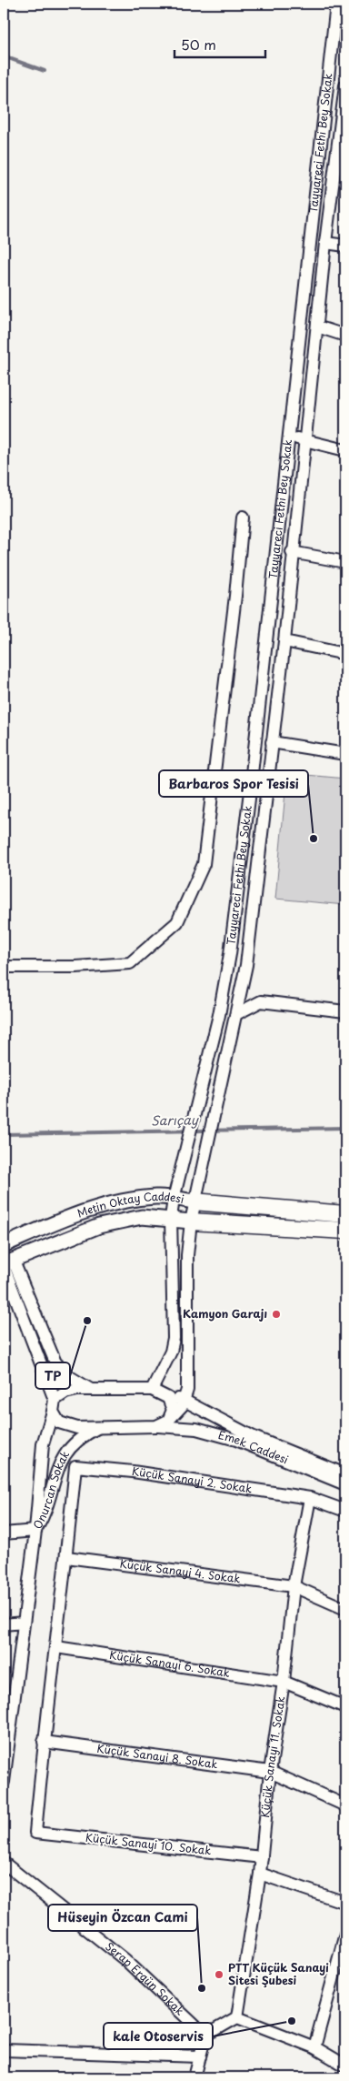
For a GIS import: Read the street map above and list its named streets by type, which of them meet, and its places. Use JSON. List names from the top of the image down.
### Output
{
  "streets": {
    "main road": ["Metin Oktay Caddesi"],
    "street": [
      "Tayyareci Fethi Bey Sokak",
      "Emek Caddesi",
      "Küçük Sanayi 2. Sokak",
      "Onurcan Sokak",
      "Küçük Sanayi 4. Sokak",
      "Küçük Sanayi 6. Sokak",
      "Küçük Sanayi 8. Sokak",
      "Küçük Sanayi 11. Sokak",
      "Küçük Sanayi 10. Sokak",
      "Serap Ergün Sokak"
    ]
  },
  "crossings": [
    ["Tayyareci Fethi Bey Sokak", "Metin Oktay Caddesi"],
    ["Emek Caddesi", "Onurcan Sokak"],
    ["Küçük Sanayi 2. Sokak", "Küçük Sanayi 4. Sokak"],
    ["Küçük Sanayi 2. Sokak", "Küçük Sanayi 11. Sokak"],
    ["Küçük Sanayi 4. Sokak", "Küçük Sanayi 11. Sokak"],
    ["Küçük Sanayi 6. Sokak", "Küçük Sanayi 11. Sokak"],
    ["Küçük Sanayi 8. Sokak", "Küçük Sanayi 11. Sokak"],
    ["Küçük Sanayi 8. Sokak", "Küçük Sanayi 10. Sokak"],
    ["Küçük Sanayi 11. Sokak", "Küçük Sanayi 10. Sokak"]
  ],
  "water": ["Sarıçay"],
  "places": [
    "Barbaros Spor Tesisi",
    "Kamyon Garajı",
    "TP",
    "PTT Küçük Sanayi Sitesi Şubesi",
    "Hüseyin Özcan Cami",
    "kale Otoservis"
  ],
  "scale_bar": "50 m"
}
